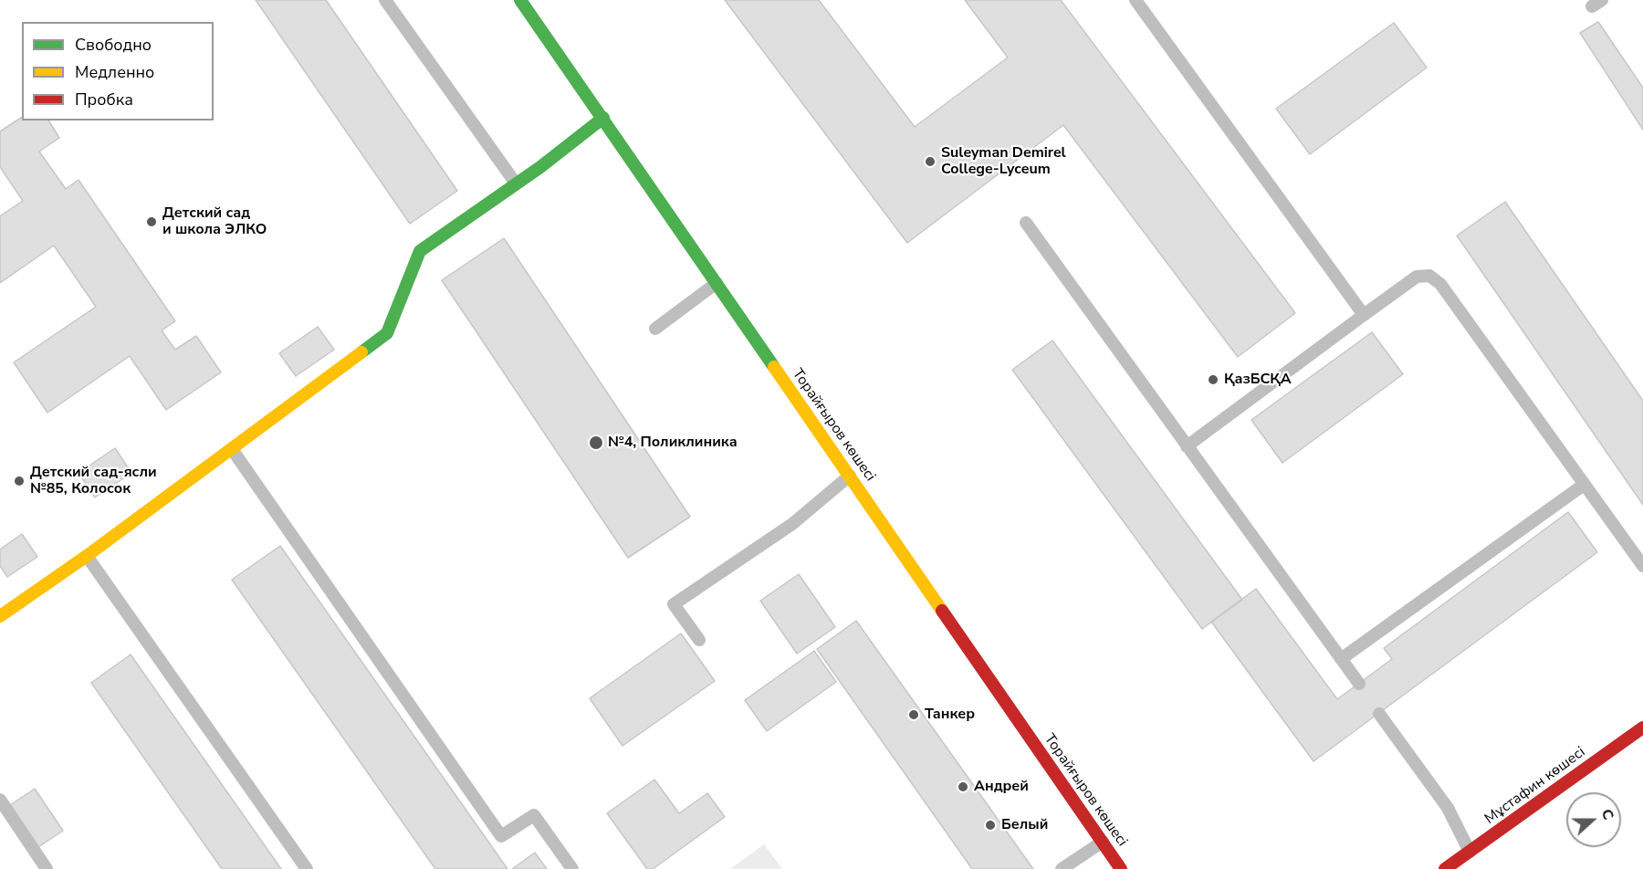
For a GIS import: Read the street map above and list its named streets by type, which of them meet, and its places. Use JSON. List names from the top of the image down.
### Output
{
  "streets": {
    "street": ["Торайғыров көшесі", "Мұстафин көшесі"]
  },
  "places": [
    "Suleyman Demirel College-Lyceum",
    "Детский сад и школа ЭЛКО",
    "ҚазБСҚА",
    "№4, Поликлиника",
    "Детский сад-ясли №85, Колосок",
    "Танкер",
    "Андрей",
    "Белый"
  ],
  "legend": ["Свободно", "Медленно", "Пробка"],
  "north": "right"
}
